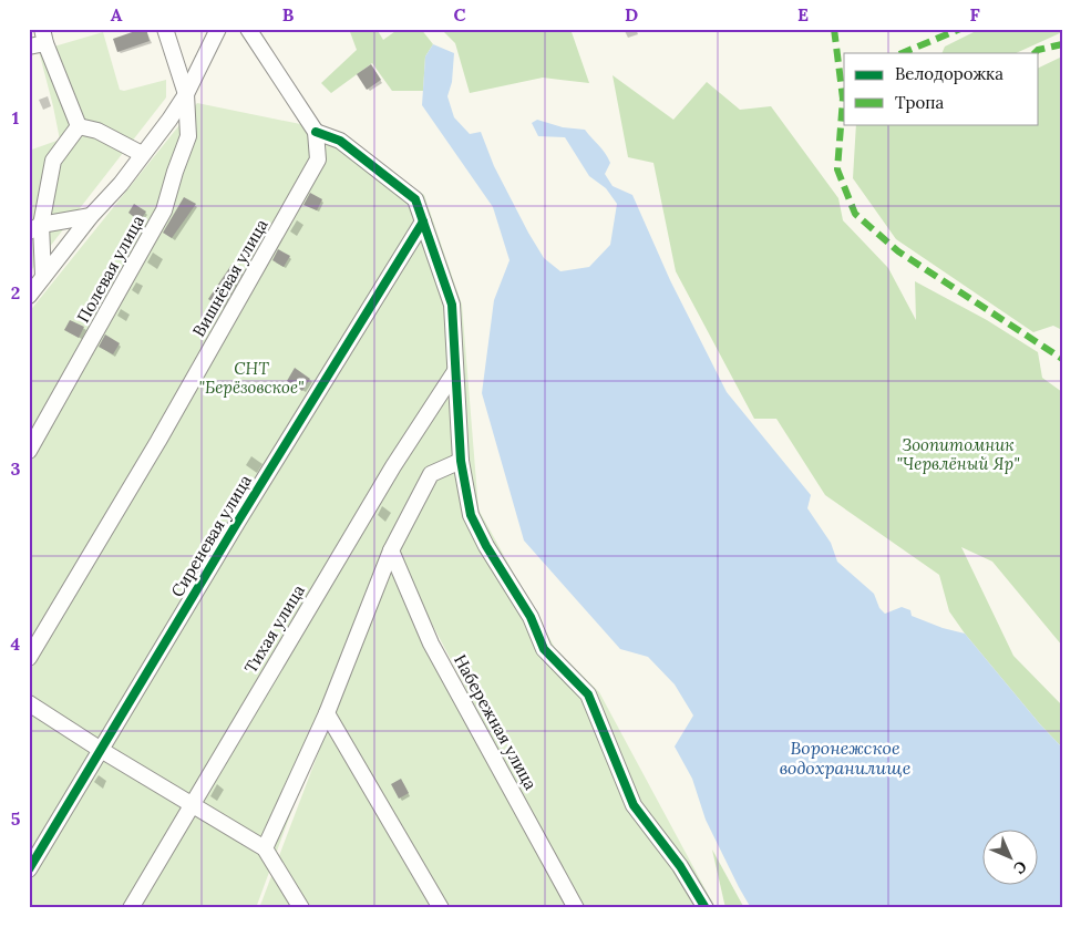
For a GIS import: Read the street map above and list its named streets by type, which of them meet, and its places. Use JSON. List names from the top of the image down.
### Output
{
  "streets": {
    "street": [
      "Полевая улица",
      "Вишнёвая улица",
      "Сиреневая улица",
      "Тихая улица",
      "Набережная улица"
    ]
  },
  "water": ["Воронежское водохранилище"],
  "parks": ["СНТ \"Берёзовское\"", "Зоопитомник \"Червлёный Яр\""],
  "legend": ["Велодорожка", "Тропа"],
  "north": "bottom right",
  "grid": {
    "columns": [
      "A",
      "B",
      "C",
      "D",
      "E",
      "F"
    ],
    "rows": [
      "1",
      "2",
      "3",
      "4",
      "5"
    ]
  }
}
